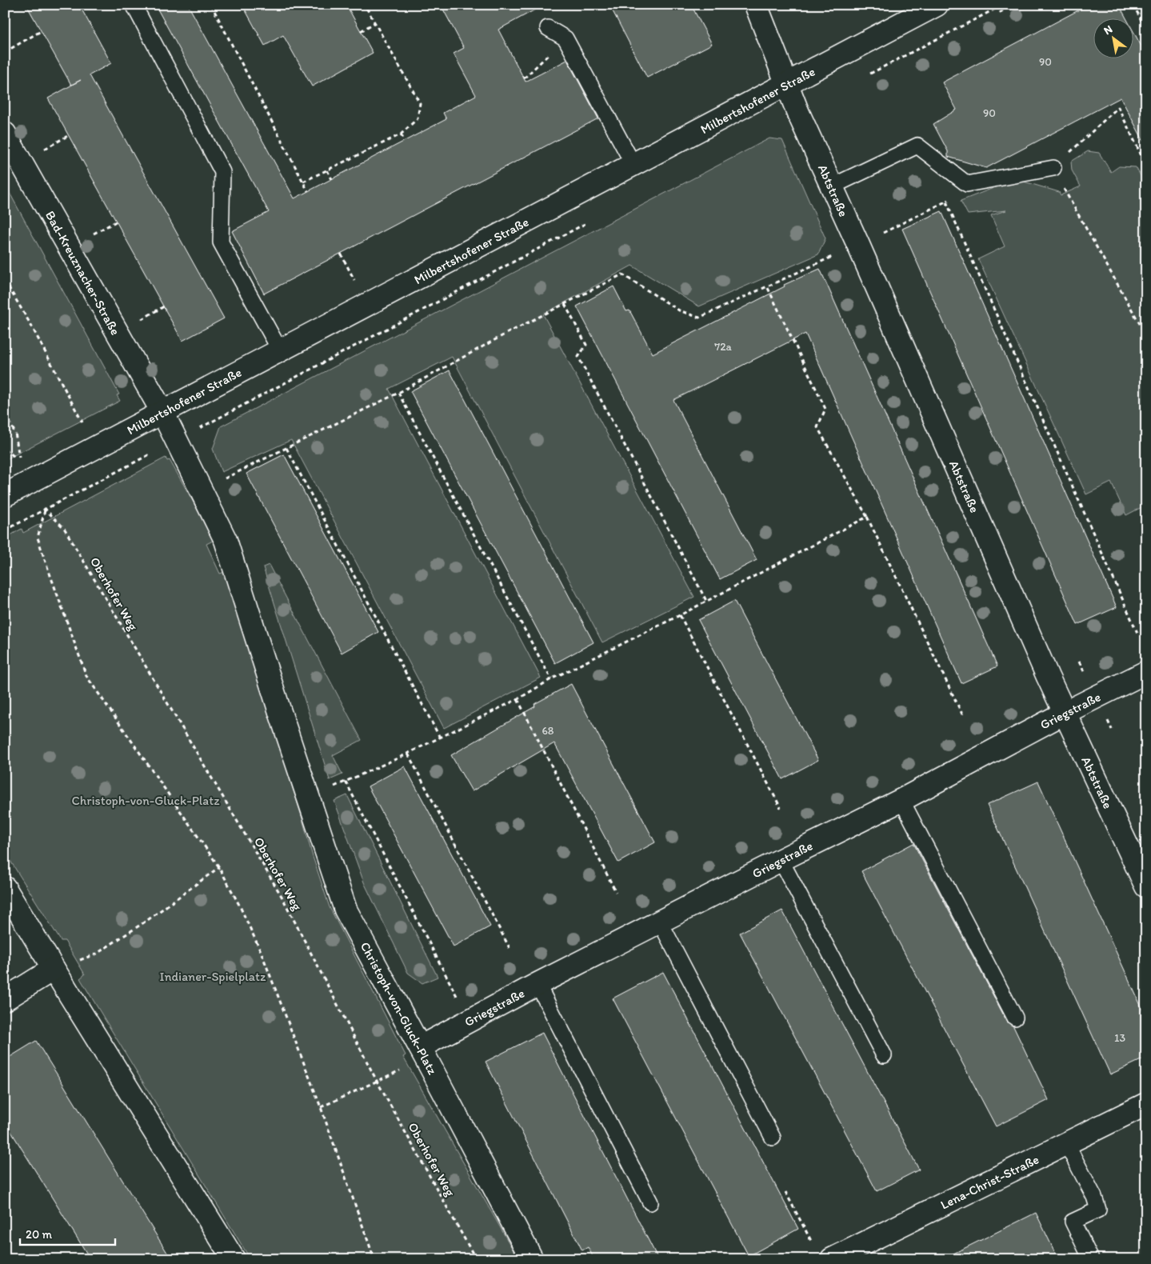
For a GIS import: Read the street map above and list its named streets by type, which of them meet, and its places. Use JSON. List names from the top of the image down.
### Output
{
  "streets": {
    "street": [
      "Milbertshofener Straße",
      "Abtstraße",
      "Bad-Kreuznacher-Straße",
      "Griegstraße",
      "Christoph-von-Gluck-Platz",
      "Lena-Christ-Straße"
    ],
    "path": ["Oberhofer Weg"]
  },
  "crossings": [
    ["Milbertshofener Straße", "Abtstraße"],
    ["Milbertshofener Straße", "Bad-Kreuznacher-Straße"],
    ["Milbertshofener Straße", "Christoph-von-Gluck-Platz"],
    ["Abtstraße", "Griegstraße"],
    ["Bad-Kreuznacher-Straße", "Christoph-von-Gluck-Platz"],
    ["Griegstraße", "Christoph-von-Gluck-Platz"]
  ],
  "parks": ["Christoph-von-Gluck-Platz", "Indianer-Spielplatz"],
  "house_numbers": [
    "90",
    "90",
    "72a",
    "68",
    "13"
  ],
  "scale_bar": "20 m",
  "north": "top left"
}
